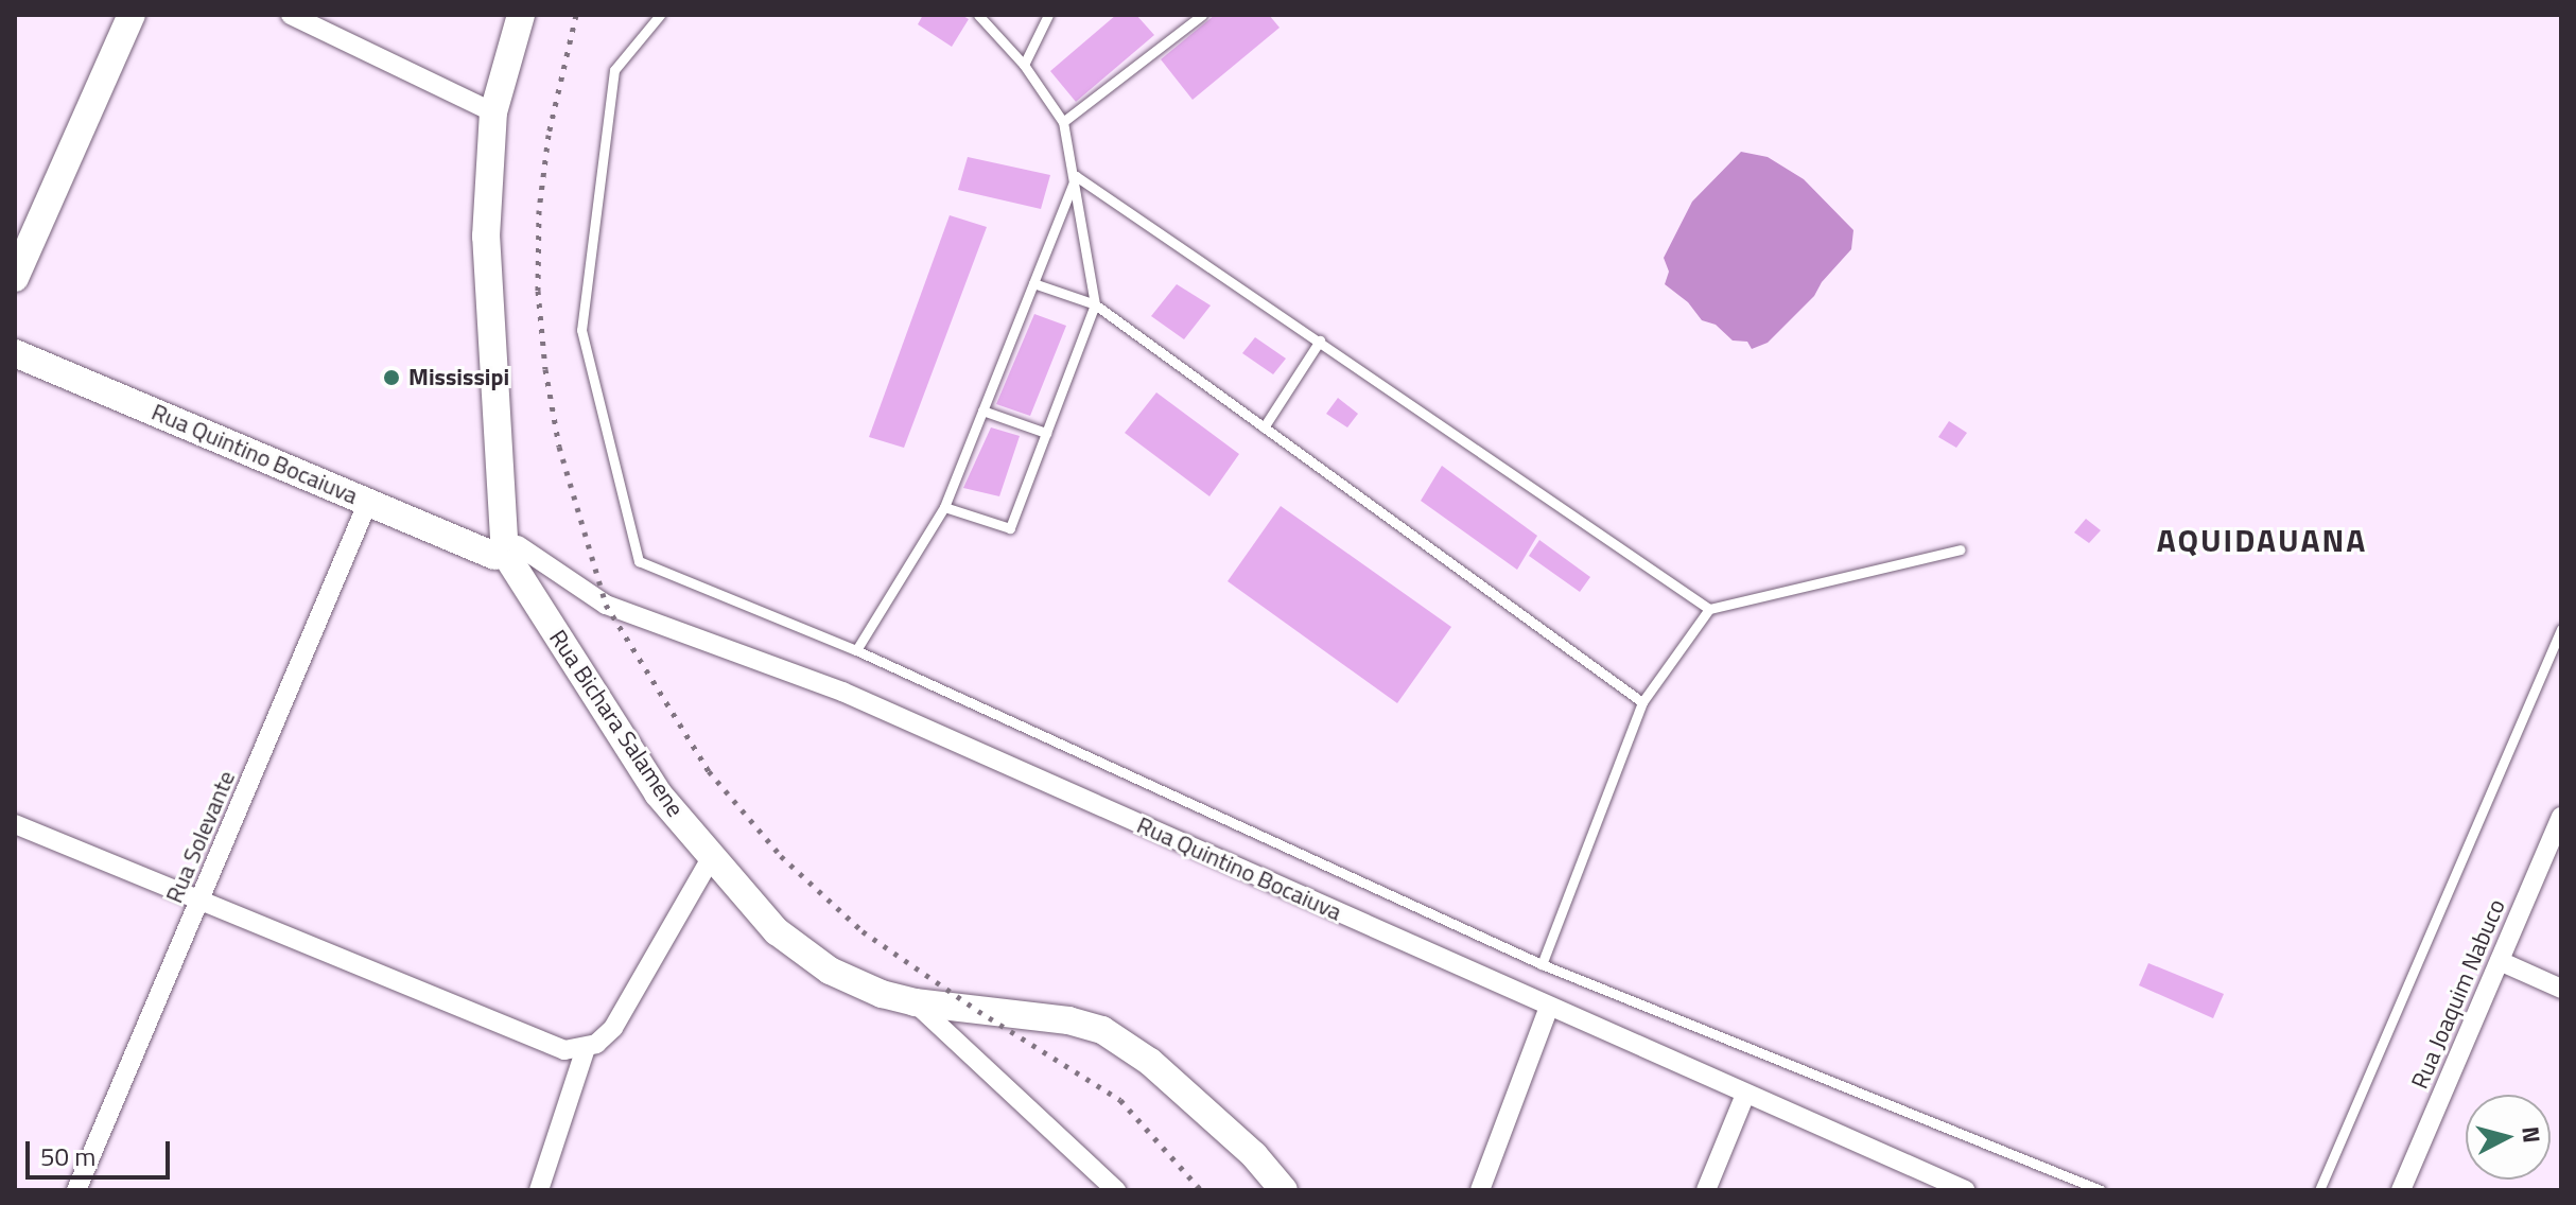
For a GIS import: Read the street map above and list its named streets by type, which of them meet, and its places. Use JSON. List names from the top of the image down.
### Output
{
  "streets": {
    "main road": ["Rua Quintino Bocaiuva", "Rua Bichara Salamene"],
    "street": ["Rua Solevante", "Rua Joaquim Nabuco"]
  },
  "crossings": [
    ["Rua Quintino Bocaiuva", "Rua Bichara Salamene"],
    ["Rua Quintino Bocaiuva", "Rua Solevante"]
  ],
  "districts": ["AQUIDAUANA"],
  "places": ["Mississipi"],
  "scale_bar": "50 m",
  "north": "right"
}
